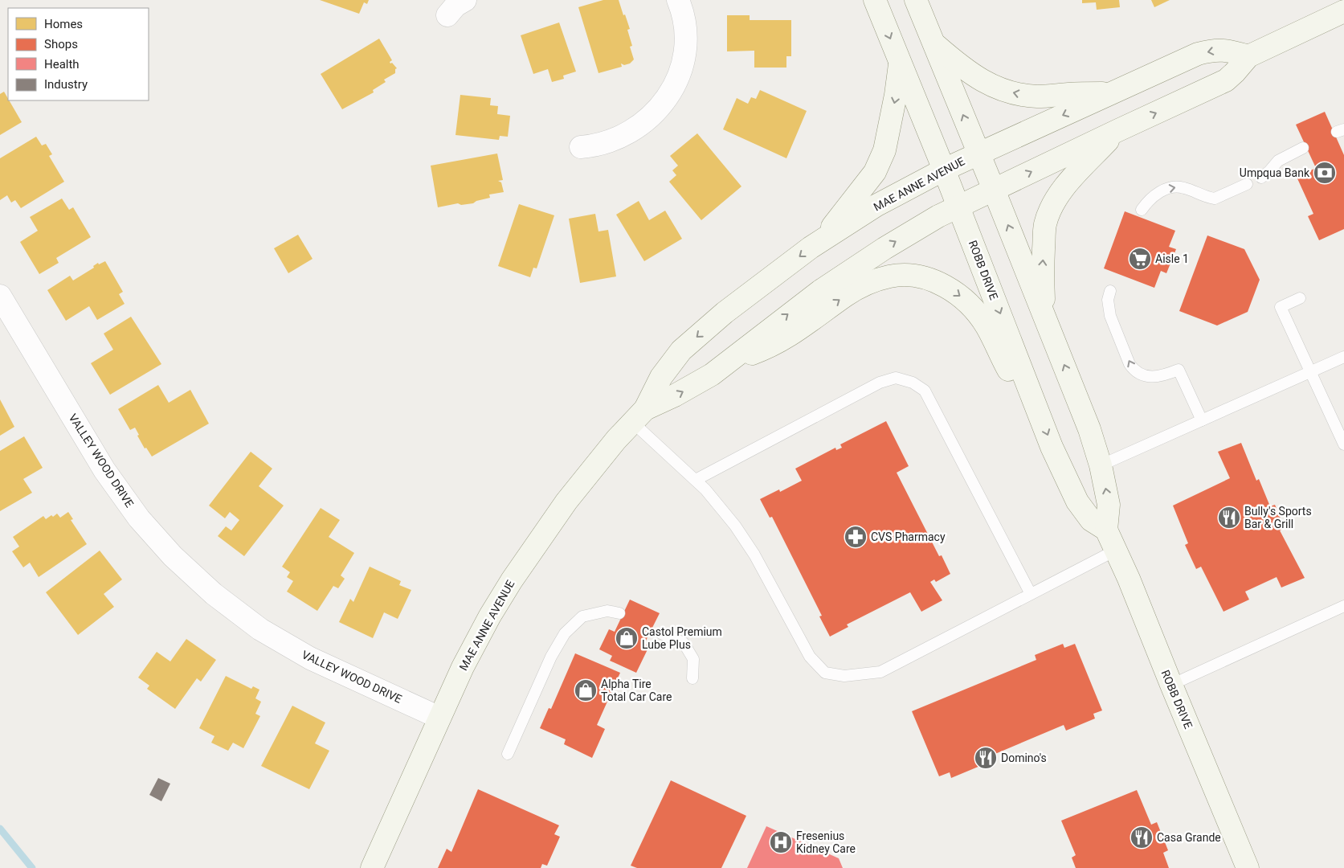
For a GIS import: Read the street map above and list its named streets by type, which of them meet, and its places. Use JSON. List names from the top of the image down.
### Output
{
  "streets": {
    "main road": ["MAE ANNE AVENUE", "ROBB DRIVE"],
    "street": ["VALLEY WOOD DRIVE"]
  },
  "crossings": [
    ["MAE ANNE AVENUE", "ROBB DRIVE"],
    ["MAE ANNE AVENUE", "VALLEY WOOD DRIVE"]
  ],
  "places": {
    "bank": ["Umpqua Bank"],
    "supermarket": ["Aisle 1"],
    "restaurant": ["Bully's Sports Bar & Grill", "Domino's", "Casa Grande"],
    "pharmacy": ["CVS Pharmacy"],
    "shop": ["Castol Premium Lube Plus", "Alpha Tire Total Car Care"],
    "hospital": ["Fresenius Kidney Care"]
  },
  "legend": [
    "Homes",
    "Shops",
    "Health",
    "Industry"
  ]
}
